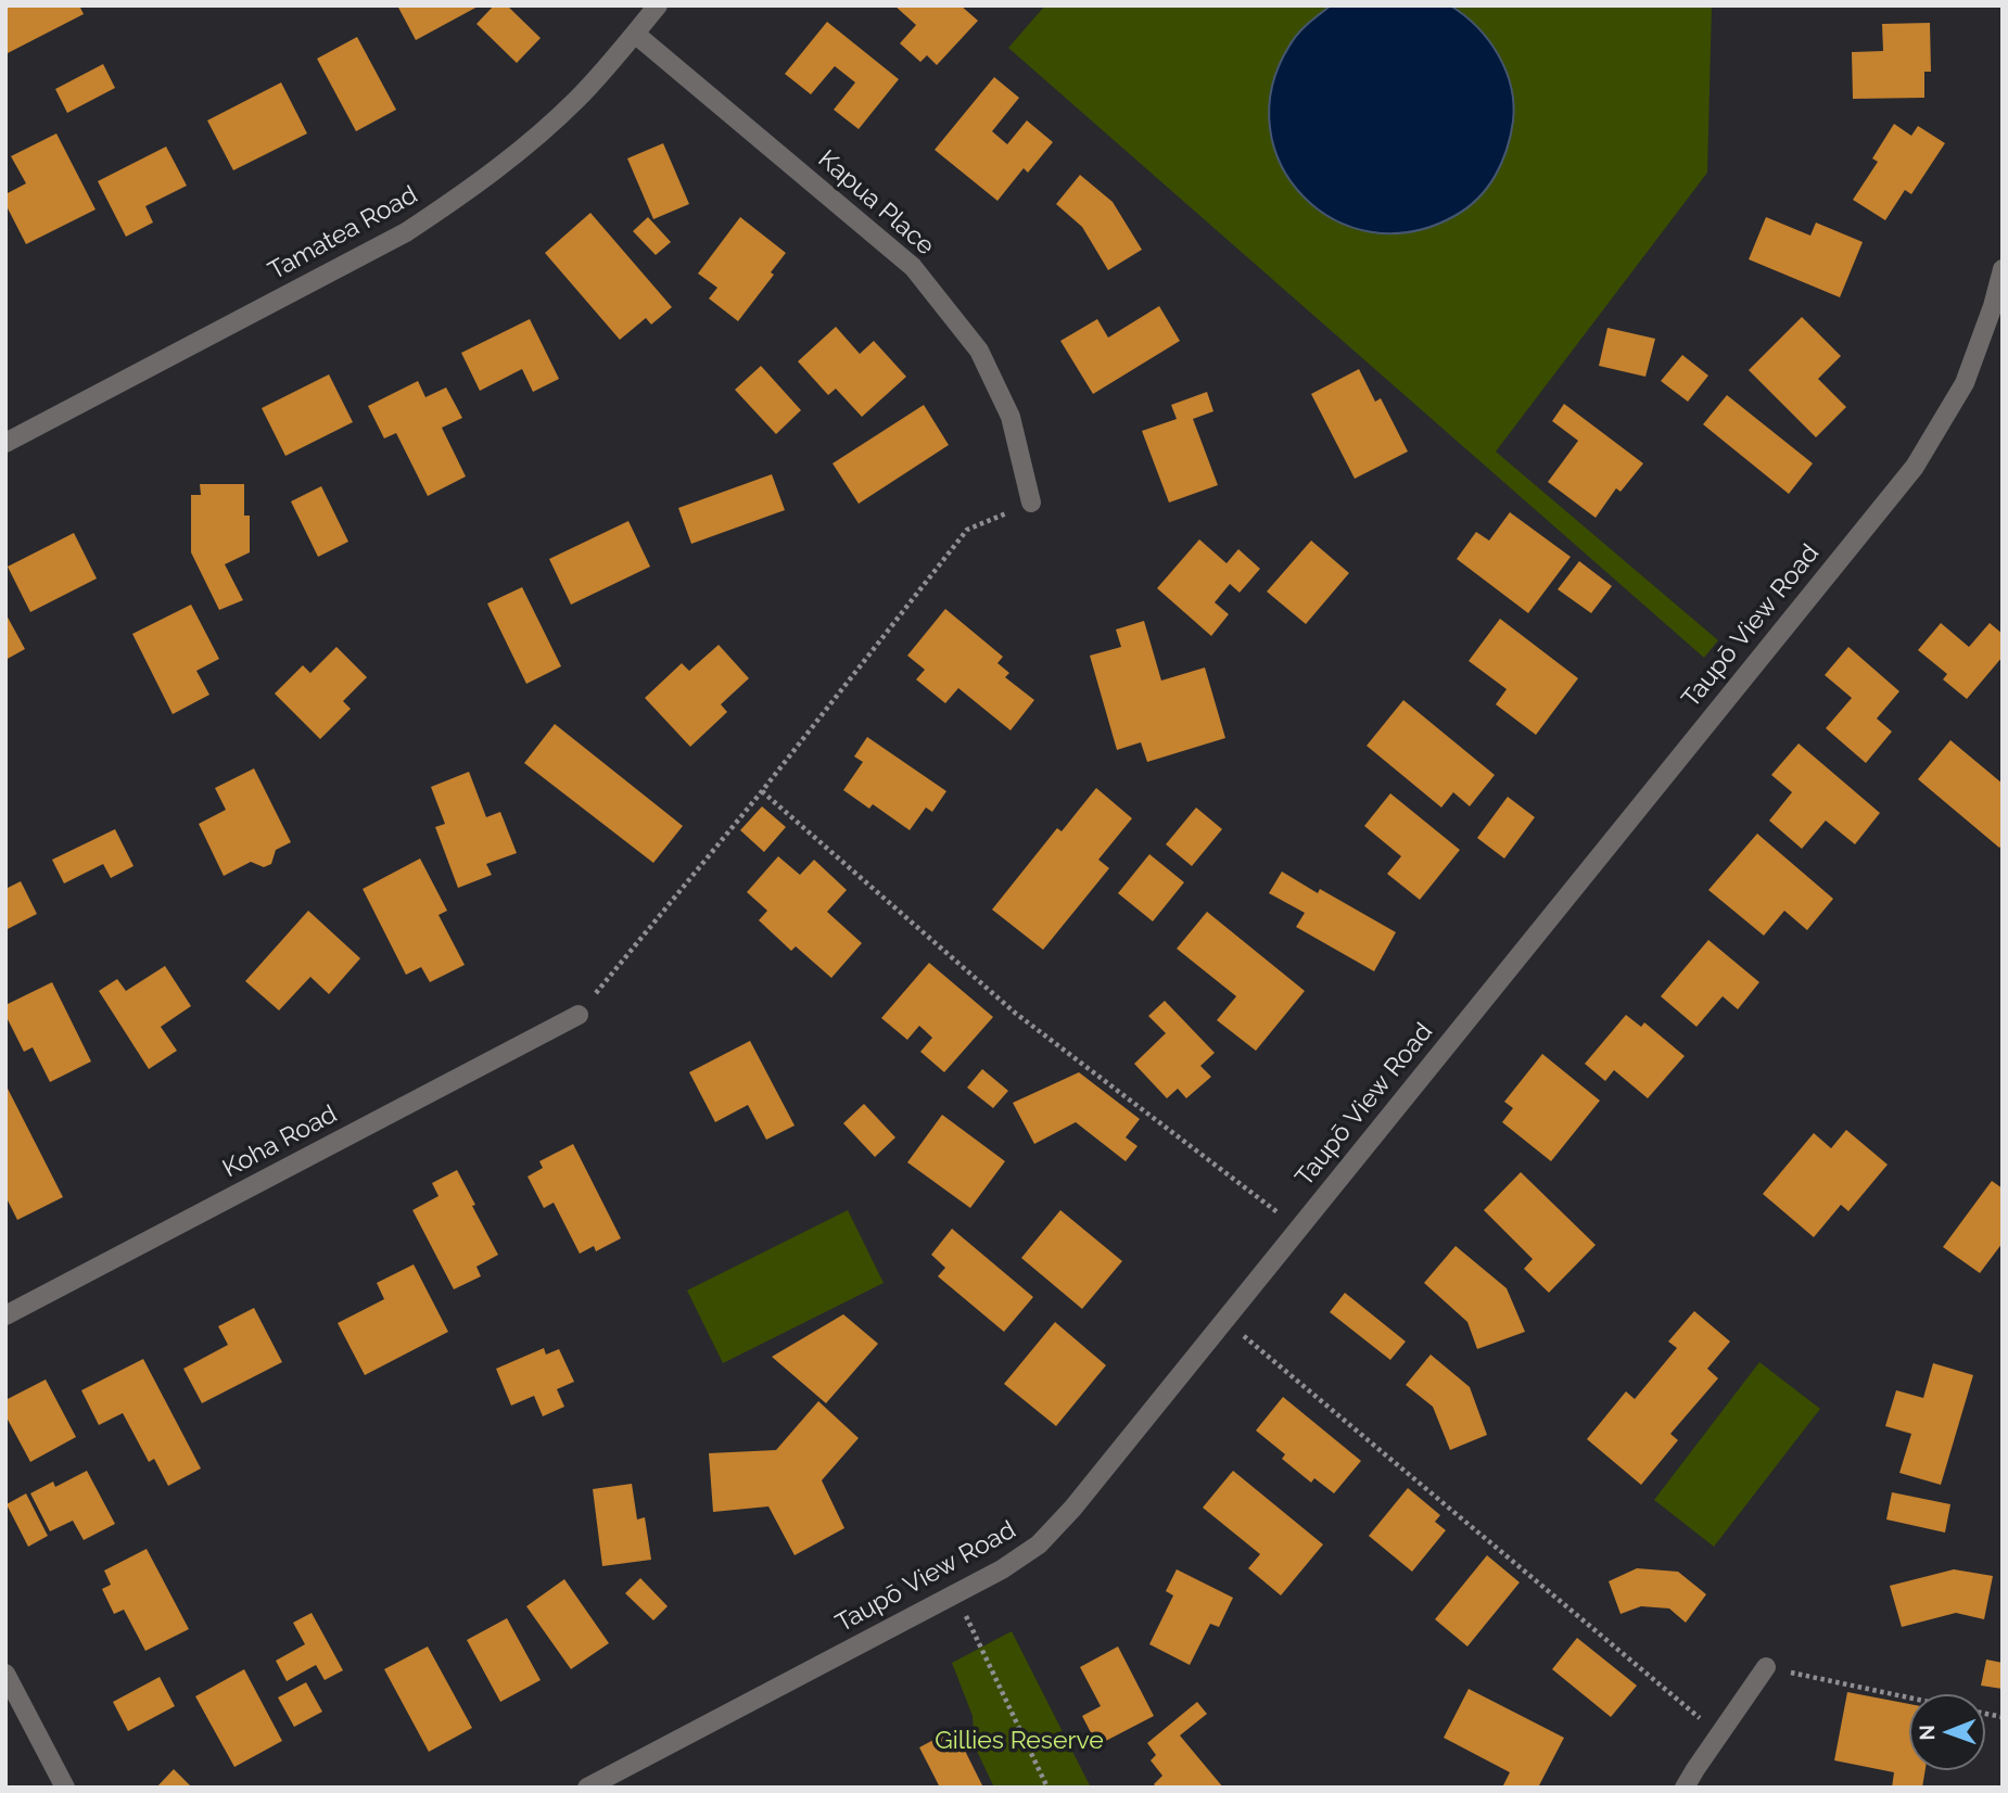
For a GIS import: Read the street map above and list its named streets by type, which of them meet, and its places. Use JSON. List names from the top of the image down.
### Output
{
  "streets": {
    "street": [
      "Kapua Place",
      "Tamatea Road",
      "Taupō View Road",
      "Koha Road"
    ]
  },
  "crossings": [
    ["Kapua Place", "Tamatea Road"]
  ],
  "parks": ["Gillies Reserve"],
  "north": "left"
}
